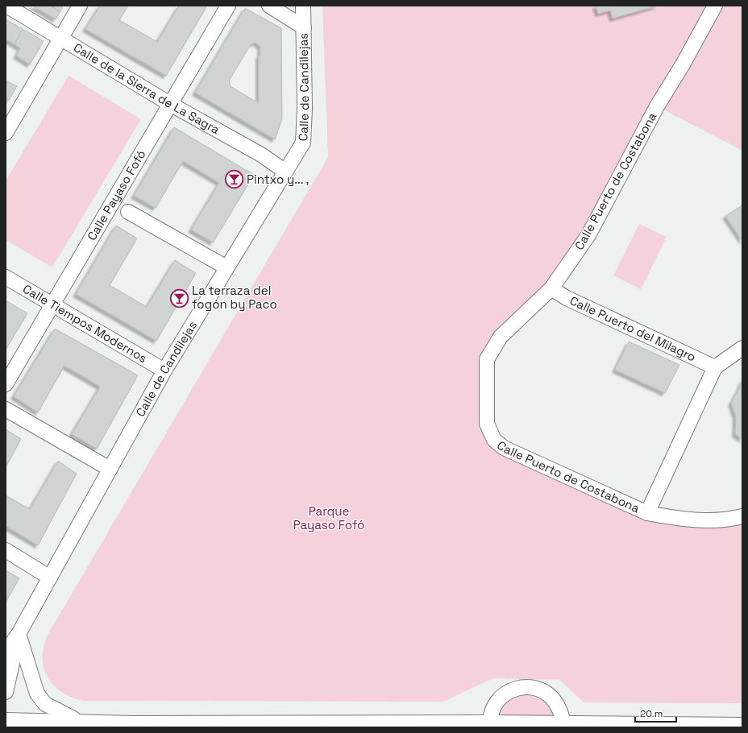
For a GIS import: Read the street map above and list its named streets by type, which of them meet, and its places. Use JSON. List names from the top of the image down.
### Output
{
  "streets": {
    "street": [
      "Calle de Candilejas",
      "Calle de la Sierra de La Sagra",
      "Calle Puerto de Costabona",
      "Calle Payaso Fofó",
      "Calle Tiempos Modernos",
      "Calle Puerto del Milagro"
    ]
  },
  "crossings": [
    ["Calle de Candilejas", "Calle de la Sierra de La Sagra"],
    ["Calle de Candilejas", "Calle Tiempos Modernos"],
    ["Calle de la Sierra de La Sagra", "Calle Payaso Fofó"],
    ["Calle Puerto de Costabona", "Calle Puerto del Milagro"],
    ["Calle Payaso Fofó", "Calle Tiempos Modernos"]
  ],
  "parks": ["Parque Payaso Fofó"],
  "places": {
    "bar": ["Pintxo y... ,", "La terraza del fogón by Paco"]
  },
  "scale_bar": "20 m"
}
